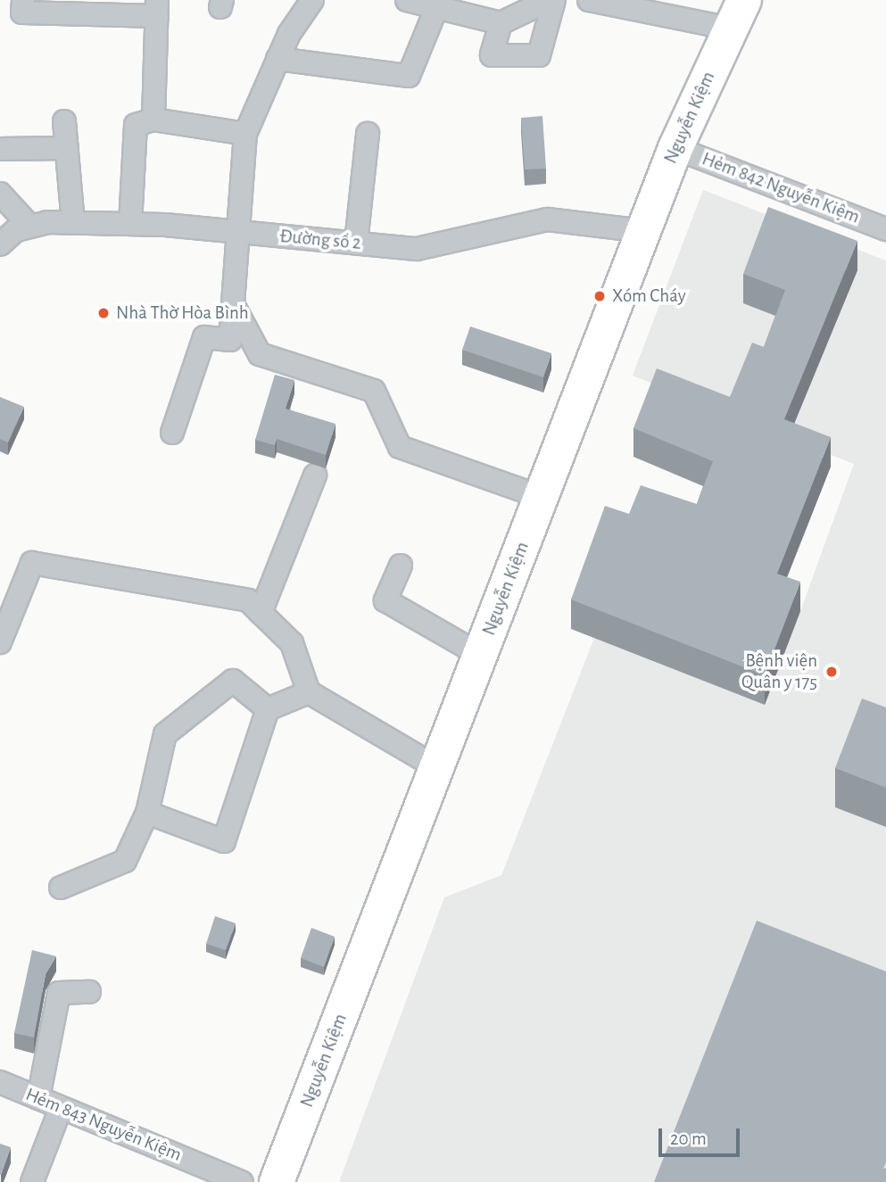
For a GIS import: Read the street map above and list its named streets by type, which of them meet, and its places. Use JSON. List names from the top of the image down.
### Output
{
  "streets": {
    "main road": ["Nguyễn Kiệm"],
    "street": ["Hẻm 842 Nguyễn Kiệm", "Đường số 2", "Hẻm 843 Nguyễn Kiệm"]
  },
  "crossings": [
    ["Nguyễn Kiệm", "Hẻm 842 Nguyễn Kiệm"],
    ["Nguyễn Kiệm", "Đường số 2"]
  ],
  "places": ["Xóm Cháy", "Nhà Thờ Hòa Bình", "Bệnh viện Quân y 175"],
  "scale_bar": "20 m"
}
